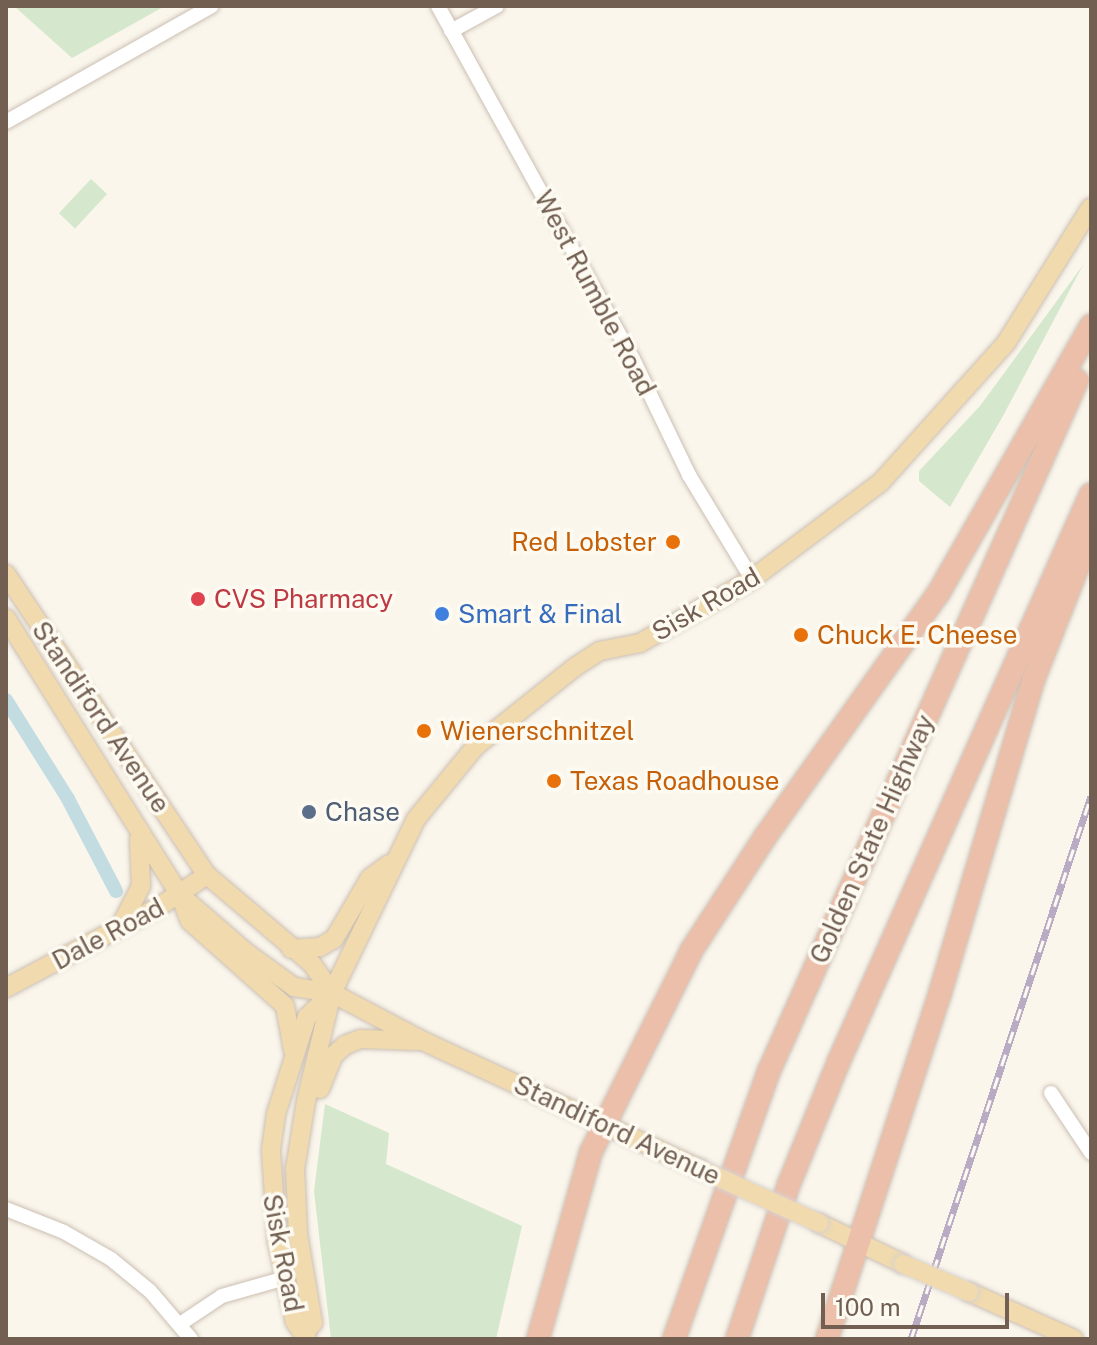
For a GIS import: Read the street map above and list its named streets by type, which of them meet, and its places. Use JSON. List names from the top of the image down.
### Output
{
  "streets": {
    "highway": ["Golden State Highway"],
    "main road": ["Sisk Road", "Standiford Avenue", "Dale Road"],
    "street": ["West Rumble Road"]
  },
  "crossings": [
    ["West Rumble Road", "Sisk Road"],
    ["Sisk Road", "Standiford Avenue"],
    ["Standiford Avenue", "Dale Road"]
  ],
  "places": [
    "Red Lobster",
    "CVS Pharmacy",
    "Smart & Final",
    "Chuck E. Cheese",
    "Wienerschnitzel",
    "Texas Roadhouse",
    "Chase"
  ],
  "scale_bar": "100 m"
}
